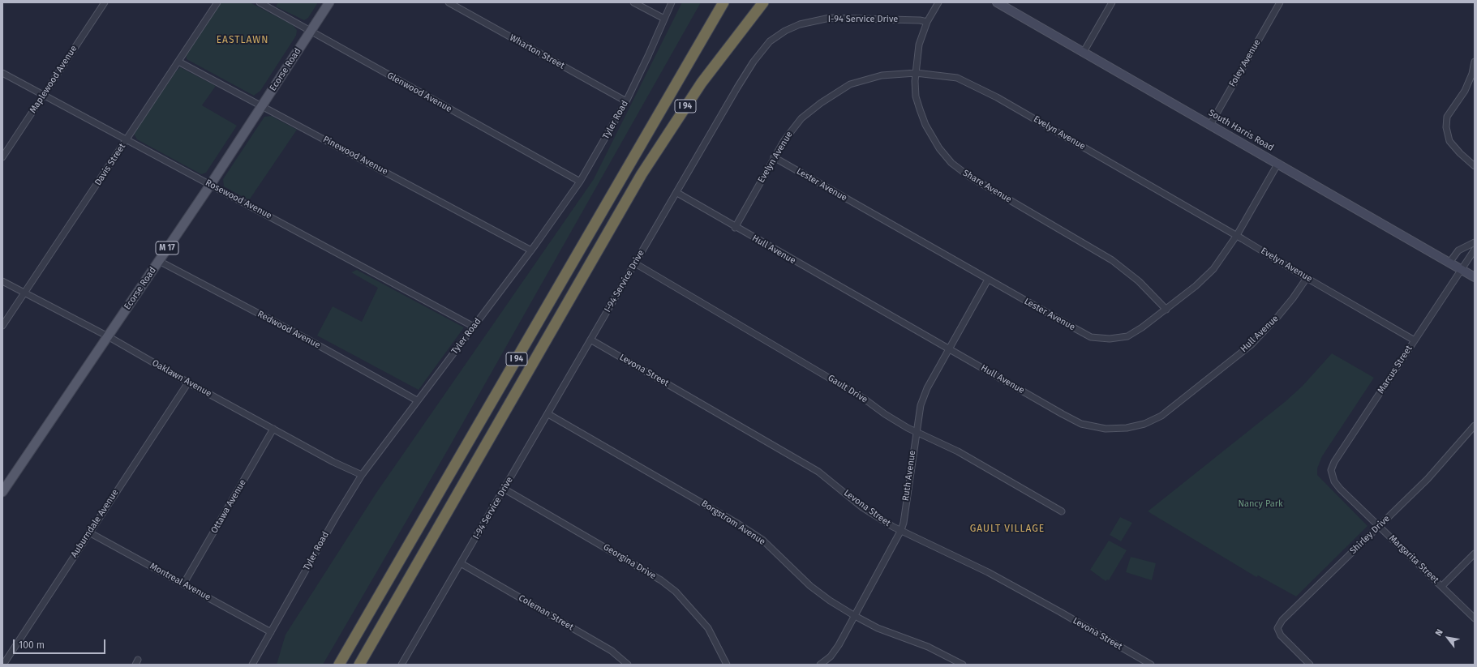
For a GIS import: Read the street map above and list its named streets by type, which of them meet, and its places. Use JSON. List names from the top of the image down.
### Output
{
  "streets": {
    "highway": ["I 94"],
    "main road": ["Ecorse Road", "South Harris Road", "M 17"],
    "street": [
      "I-94 Service Drive",
      "Wharton Street",
      "Foley Avenue",
      "Maplewood Avenue",
      "Glenwood Avenue",
      "Tyler Road",
      "Evelyn Avenue",
      "Pinewood Avenue",
      "Davis Street",
      "Lester Avenue",
      "Share Avenue",
      "Rosewood Avenue",
      "Hull Avenue",
      "Redwood Avenue",
      "Marcus Street",
      "Levona Street",
      "Oaklawn Avenue",
      "Gault Drive",
      "Ruth Avenue",
      "Ottawa Avenue",
      "Borgstrom Avenue",
      "Auburndale Avenue",
      "Shirley Drive",
      "Margarita Street",
      "Georgina Drive",
      "Montreal Avenue",
      "Coleman Street"
    ]
  },
  "crossings": [
    ["I-94 Service Drive", "Share Avenue"],
    ["I-94 Service Drive", "Hull Avenue"],
    ["I-94 Service Drive", "Levona Street"],
    ["I-94 Service Drive", "Gault Drive"],
    ["I-94 Service Drive", "Borgstrom Avenue"],
    ["I-94 Service Drive", "Georgina Drive"],
    ["I-94 Service Drive", "Coleman Street"],
    ["Wharton Street", "Tyler Road"],
    ["Foley Avenue", "South Harris Road"],
    ["Ecorse Road", "Glenwood Avenue"],
    ["Ecorse Road", "Pinewood Avenue"],
    ["Ecorse Road", "Rosewood Avenue"],
    ["Ecorse Road", "Redwood Avenue"],
    ["Ecorse Road", "Oaklawn Avenue"],
    ["Maplewood Avenue", "Rosewood Avenue"],
    ["Glenwood Avenue", "Tyler Road"],
    ["Tyler Road", "Pinewood Avenue"],
    ["Tyler Road", "Rosewood Avenue"],
    ["Tyler Road", "Redwood Avenue"],
    ["Tyler Road", "Oaklawn Avenue"],
    ["Tyler Road", "Montreal Avenue"],
    ["South Harris Road", "Lester Avenue"],
    ["South Harris Road", "Marcus Street"],
    ["Evelyn Avenue", "Lester Avenue"],
    ["Evelyn Avenue", "Share Avenue"],
    ["Evelyn Avenue", "Hull Avenue"],
    ["Evelyn Avenue", "Marcus Street"],
    ["Pinewood Avenue", "Davis Street"],
    ["Davis Street", "Rosewood Avenue"],
    ["Davis Street", "Oaklawn Avenue"],
    ["Lester Avenue", "Share Avenue"],
    ["Lester Avenue", "Ruth Avenue"],
    ["Hull Avenue", "Ruth Avenue"],
    ["Marcus Street", "Margarita Street"],
    ["Levona Street", "Ruth Avenue"],
    ["Oaklawn Avenue", "Ottawa Avenue"],
    ["Oaklawn Avenue", "Auburndale Avenue"],
    ["Gault Drive", "Ruth Avenue"],
    ["Ruth Avenue", "Borgstrom Avenue"],
    ["Ottawa Avenue", "Montreal Avenue"],
    ["Auburndale Avenue", "Montreal Avenue"],
    ["Shirley Drive", "Margarita Street"]
  ],
  "districts": ["EASTLAWN", "GAULT VILLAGE"],
  "parks": ["Nancy Park"],
  "scale_bar": "100 m",
  "north": "top left"
}
